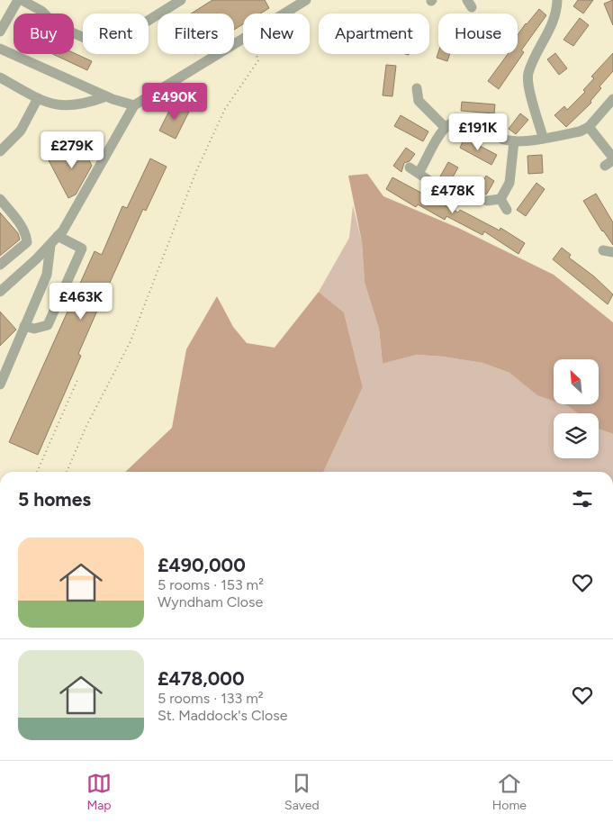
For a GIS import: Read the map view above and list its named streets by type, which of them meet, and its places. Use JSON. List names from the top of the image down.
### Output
{
  "north": "top left",
  "page": {
    "chip": [
      "Buy",
      "Rent",
      "Filters",
      "New",
      "Apartment",
      "House"
    ],
    "price": [
      "£490K",
      "£191K",
      "£279K",
      "£478K",
      "£463K"
    ],
    "heading": "5 homes",
    "list": [
      {
        "name": "£490,000",
        "note": "5 rooms · 153 m² · Wyndham Close"
      },
      {
        "name": "£478,000",
        "note": "5 rooms · 133 m² · St. Maddock's Close"
      }
    ],
    "tabs": ["Map", "Saved", "Home"]
  }
}
